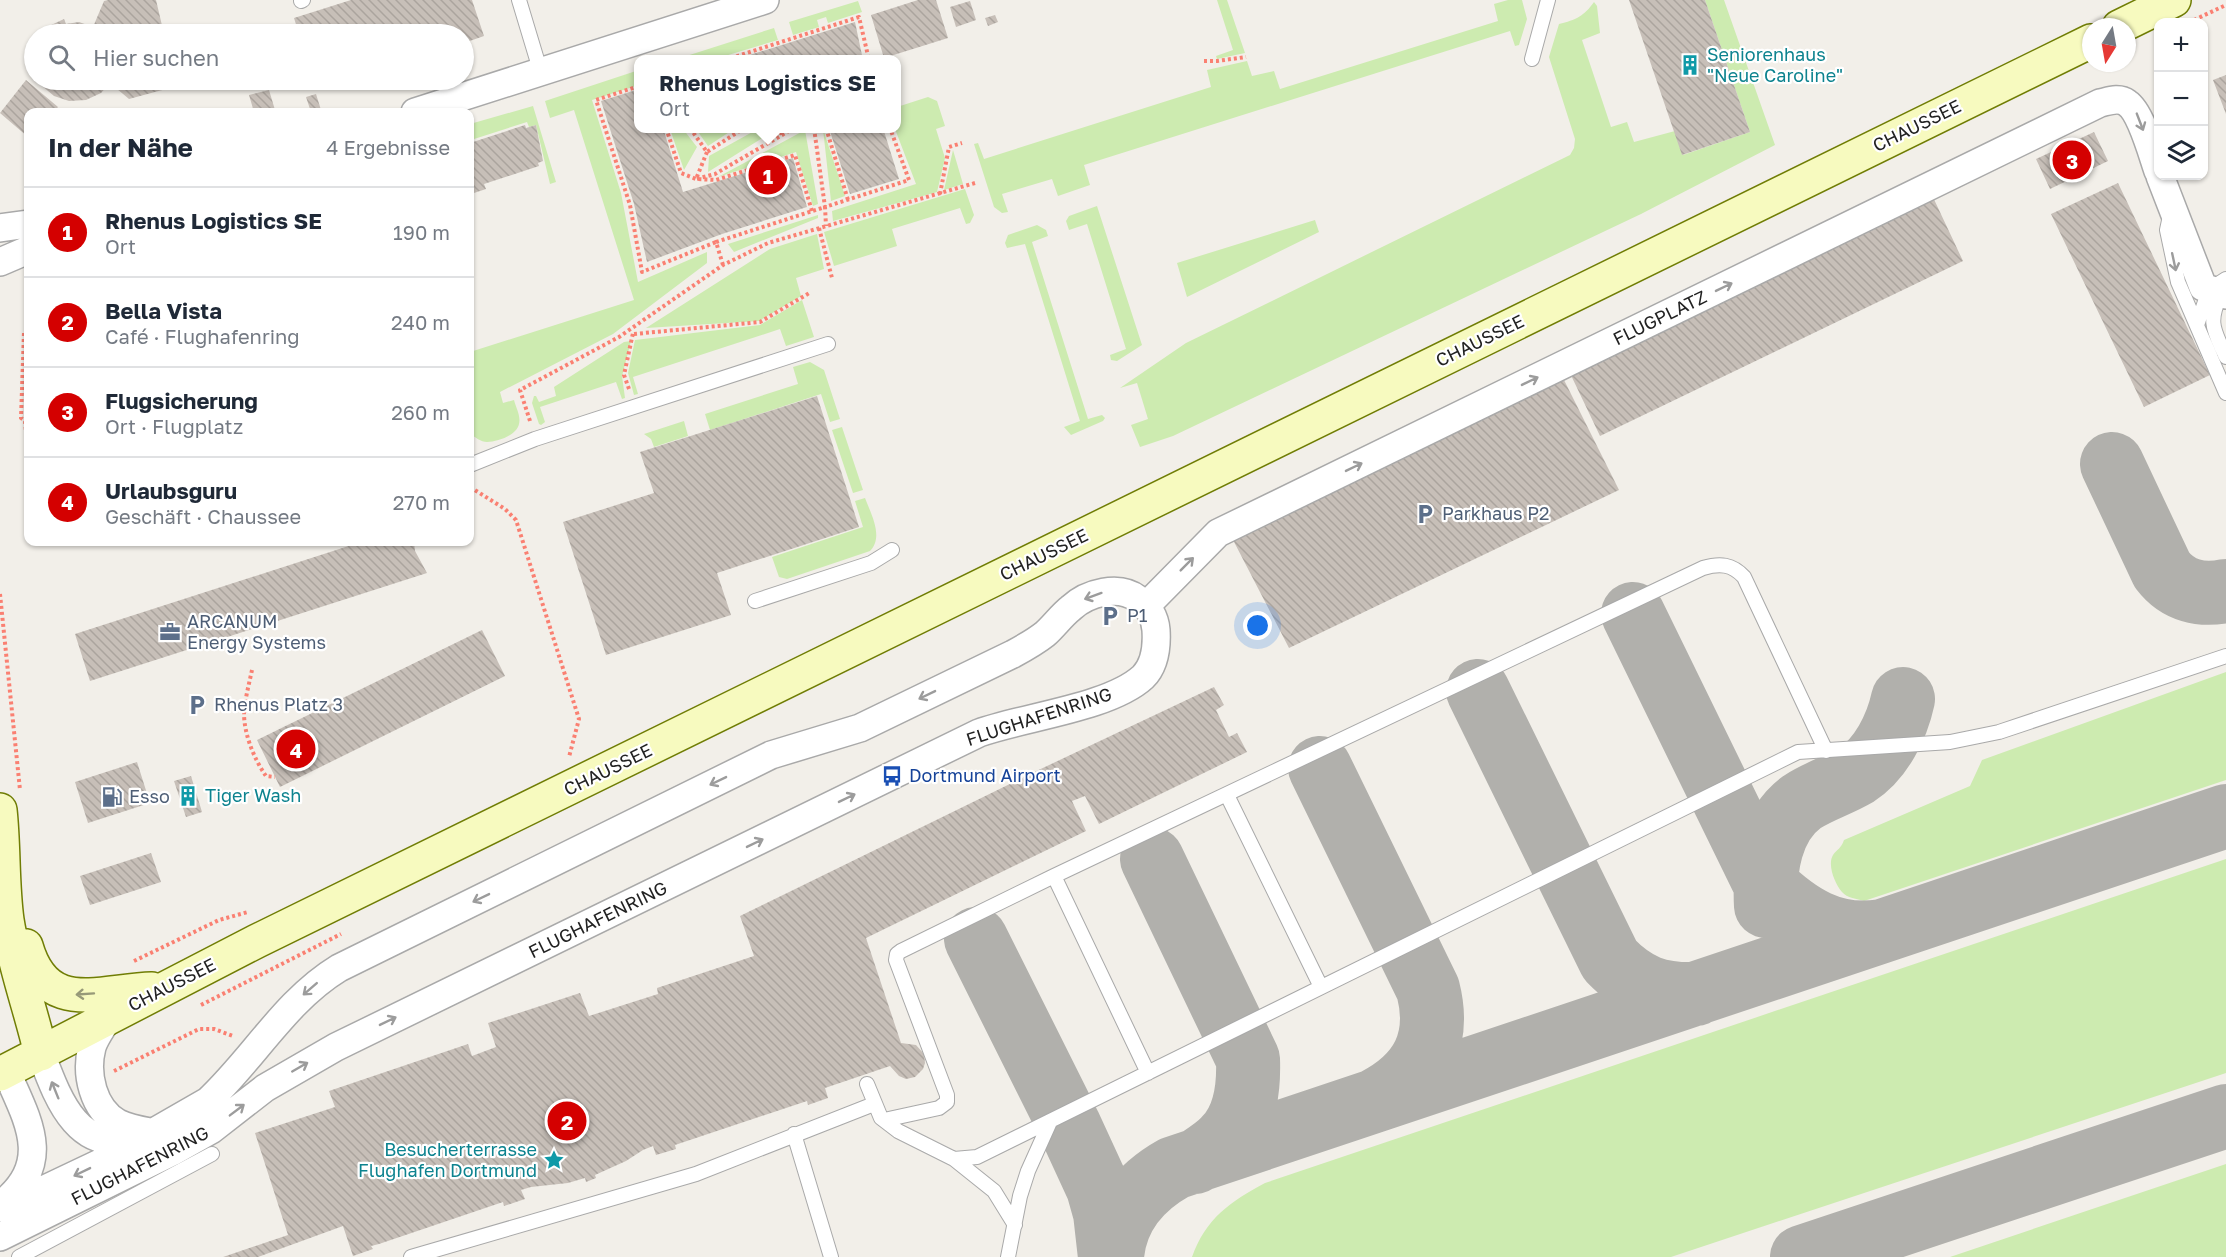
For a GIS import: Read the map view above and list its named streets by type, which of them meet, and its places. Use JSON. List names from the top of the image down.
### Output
{
  "streets": {
    "main road": ["CHAUSSEE"],
    "street": ["FLUGPLATZ", "FLUGHAFENRING"]
  },
  "crossings": [
    ["CHAUSSEE", "FLUGHAFENRING"],
    ["FLUGPLATZ", "FLUGHAFENRING"]
  ],
  "one_way": ["FLUGPLATZ"],
  "places": {
    "building": ["Seniorenhaus \"Neue Caroline\"", "Tiger Wash"],
    "parking": ["Parkhaus P2", "P1", "Rhenus Platz 3"],
    "office": ["ARCANUM Energy Systems"],
    "bus stop": ["Dortmund Airport"],
    "fuel station": ["Esso"],
    "place": ["Besucherterrasse Flughafen Dortmund"]
  },
  "north": "bottom",
  "page": {
    "map_buttons": ["+", "−"],
    "search": "Hier suchen",
    "popup": ["Rhenus Logistics SE", "Ort"],
    "heading": ["In der Nähe", "4 Ergebnisse"],
    "pins": [
      "3",
      "1",
      "4",
      "2"
    ],
    "list": [
      {
        "mark": "1",
        "name": "Rhenus Logistics SE",
        "note": "Ort",
        "value": "190 m"
      },
      {
        "mark": "2",
        "name": "Bella Vista",
        "note": "Café · Flughafenring",
        "value": "240 m"
      },
      {
        "mark": "3",
        "name": "Flugsicherung",
        "note": "Ort · Flugplatz",
        "value": "260 m"
      },
      {
        "mark": "4",
        "name": "Urlaubsguru",
        "note": "Geschäft · Chaussee",
        "value": "270 m"
      }
    ]
  }
}
